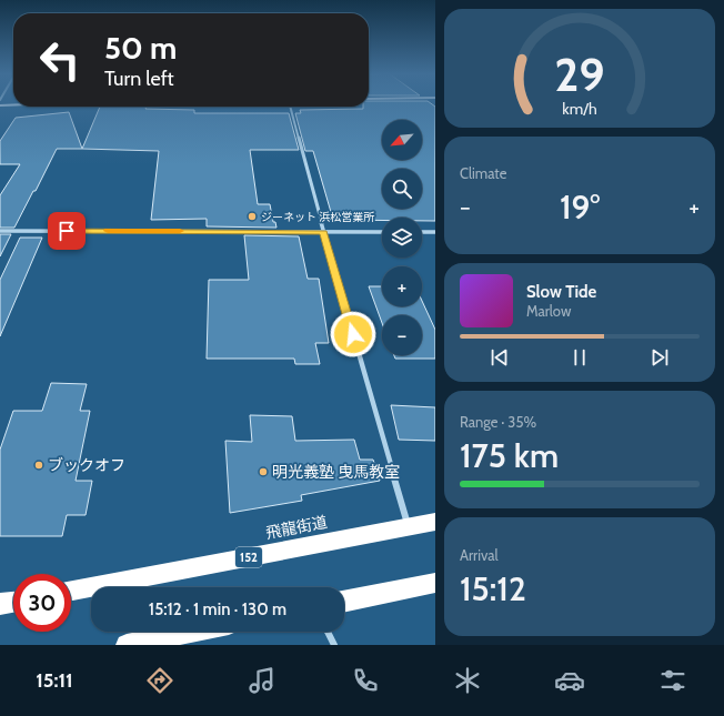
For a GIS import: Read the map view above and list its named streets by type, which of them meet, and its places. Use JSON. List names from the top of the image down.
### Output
{
  "streets": {
    "highway": ["飛龍街道", "152"]
  },
  "places": ["ジーネット 浜松営業所", "ブックオフ", "明光義塾 曳馬教室"],
  "north": "bottom left",
  "page": {
    "turn": ["50 m", "Turn left"],
    "map_buttons": ["+", "−"],
    "tile": [
      "Climate",
      ["Range · 35%", "175 km"],
      ["Arrival", "15:12"]
    ],
    "heat": ["−", "19°", "+"],
    "song": ["Slow Tide", "Marlow"],
    "limit": "30",
    "trip": "15:12 · 1 min · 130 m",
    "tabs": "15:11",
    "gauge": ["29", "km/h"]
  }
}
